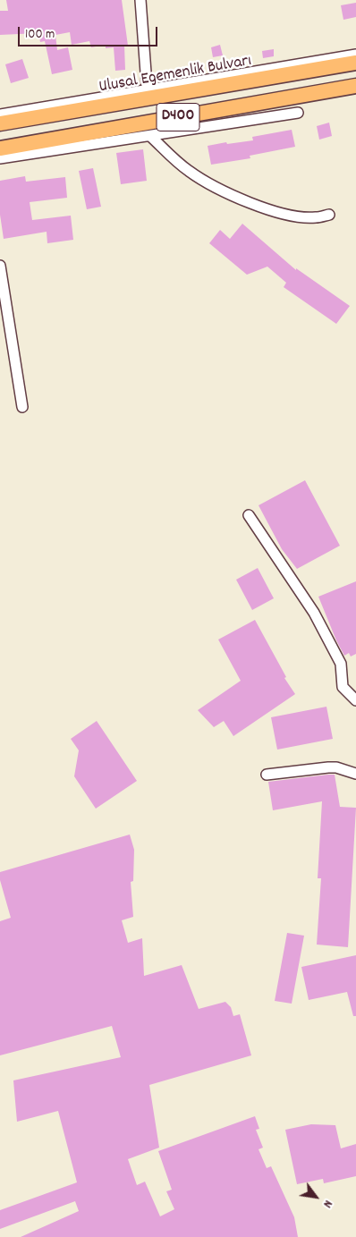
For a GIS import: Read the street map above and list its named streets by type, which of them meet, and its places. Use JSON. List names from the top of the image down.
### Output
{
  "streets": {
    "highway": ["Ulusal Egemenlik Bulvarı", "D400"]
  },
  "scale_bar": "100 m",
  "north": "bottom right"
}
